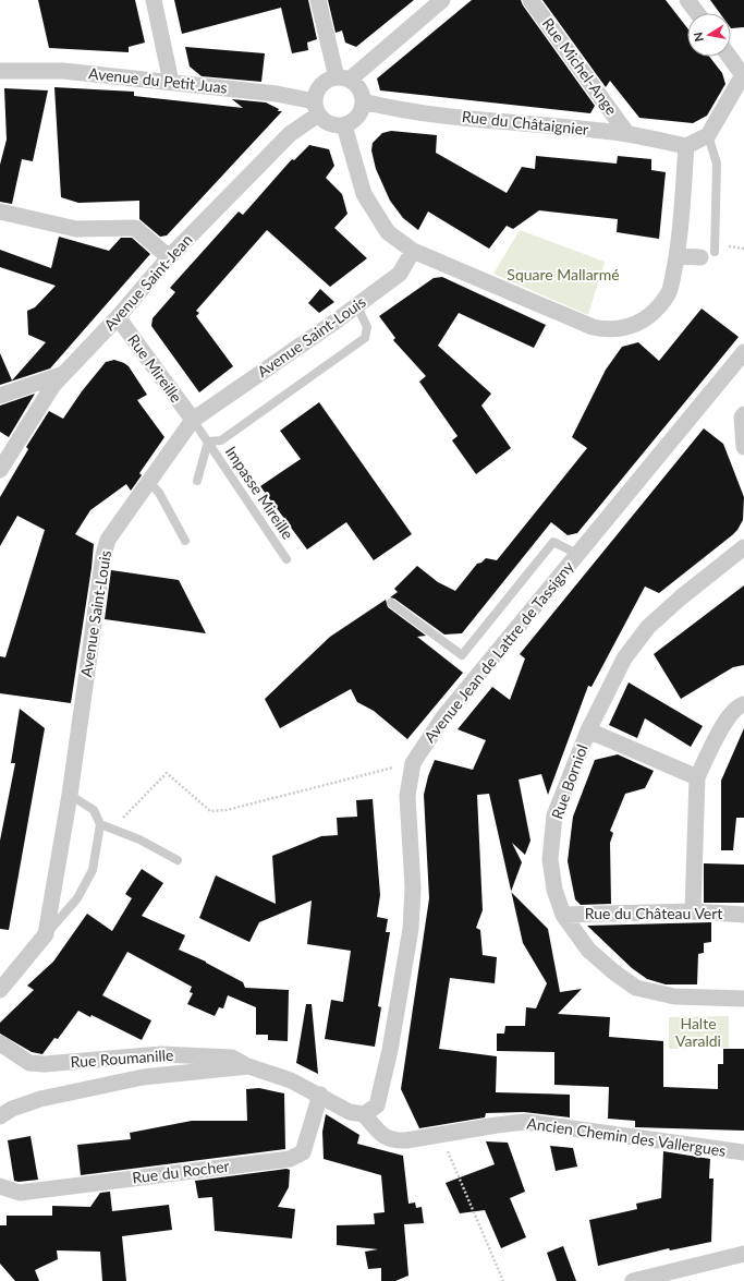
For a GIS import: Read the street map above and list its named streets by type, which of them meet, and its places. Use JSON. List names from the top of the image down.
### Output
{
  "streets": {
    "street": [
      "Rue Michel-Ange",
      "Avenue du Petit Juas",
      "Rue du Châtaignier",
      "Avenue Saint-Jean",
      "Avenue Saint-Louis",
      "Rue Mireille",
      "Avenue Jean de Lattre de Tassigny",
      "Rue Borniol",
      "Rue du Château Vert",
      "Rue Roumanille",
      "Ancien Chemin des Vallergues",
      "Rue du Rocher"
    ],
    "lane": ["Impasse Mireille"]
  },
  "crossings": [
    ["Rue Michel-Ange", "Rue du Châtaignier"],
    ["Avenue du Petit Juas", "Rue du Châtaignier"],
    ["Avenue du Petit Juas", "Avenue Saint-Jean"],
    ["Rue du Châtaignier", "Avenue Saint-Jean"],
    ["Avenue Saint-Jean", "Rue Mireille"],
    ["Avenue Saint-Louis", "Rue Mireille"],
    ["Avenue Saint-Louis", "Impasse Mireille"],
    ["Rue Mireille", "Impasse Mireille"],
    ["Avenue Jean de Lattre de Tassigny", "Ancien Chemin des Vallergues"],
    ["Rue Borniol", "Rue du Château Vert"]
  ],
  "parks": ["Square Mallarmé", "Halte Varaldi"],
  "north": "left"
}
